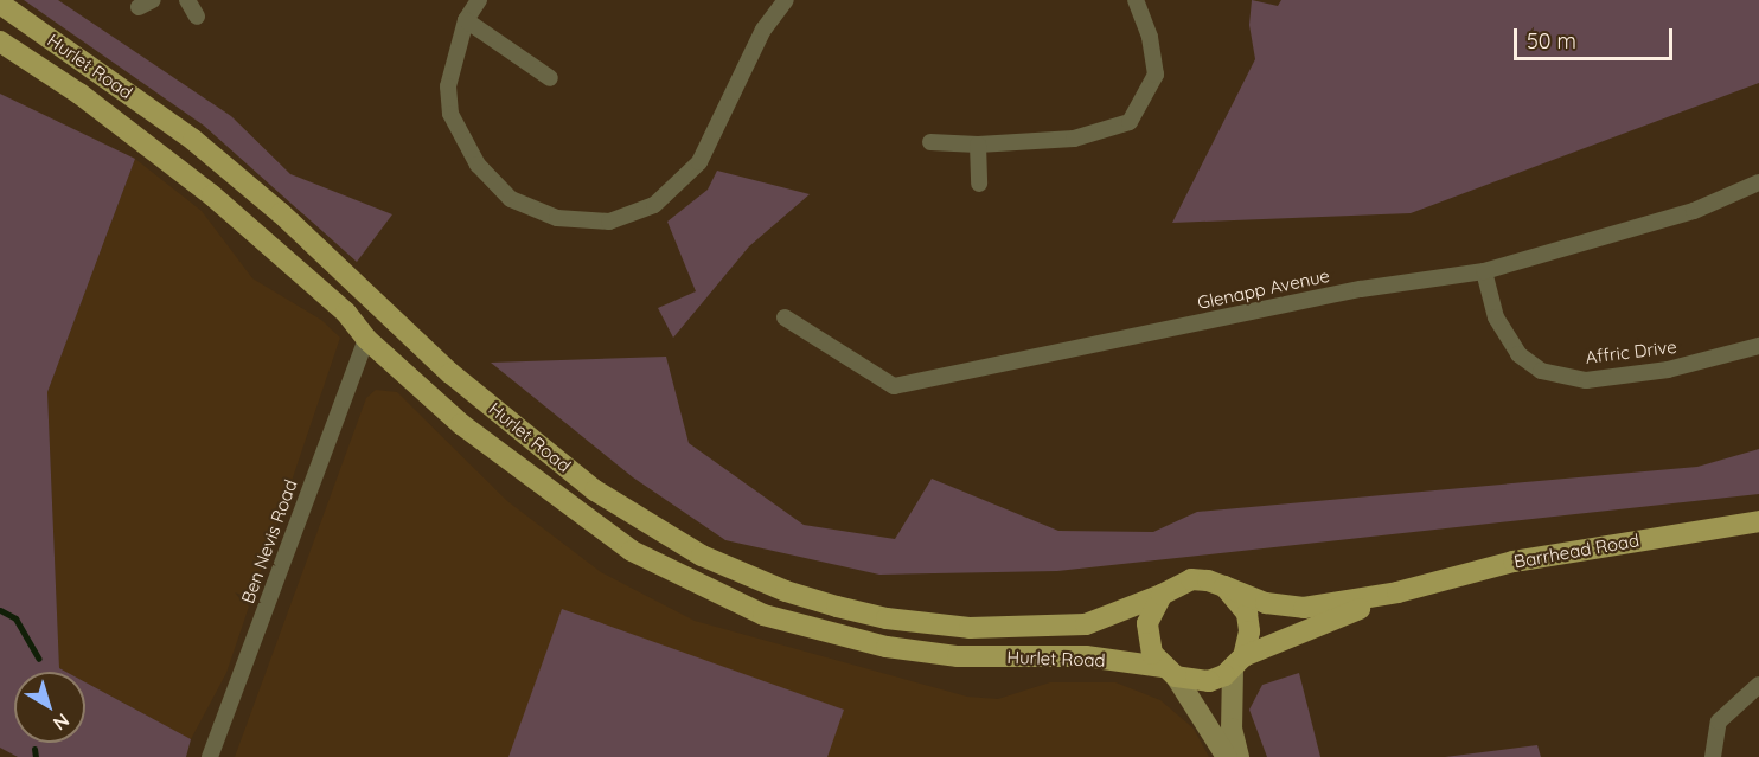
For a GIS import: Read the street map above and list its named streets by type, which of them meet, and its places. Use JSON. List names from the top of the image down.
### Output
{
  "streets": {
    "main road": ["Hurlet Road", "Barrhead Road"],
    "street": ["Glenapp Avenue", "Affric Drive", "Ben Nevis Road"]
  },
  "crossings": [
    ["Hurlet Road", "Ben Nevis Road"],
    ["Hurlet Road", "Barrhead Road"],
    ["Glenapp Avenue", "Affric Drive"]
  ],
  "scale_bar": "50 m",
  "north": "bottom right"
}
